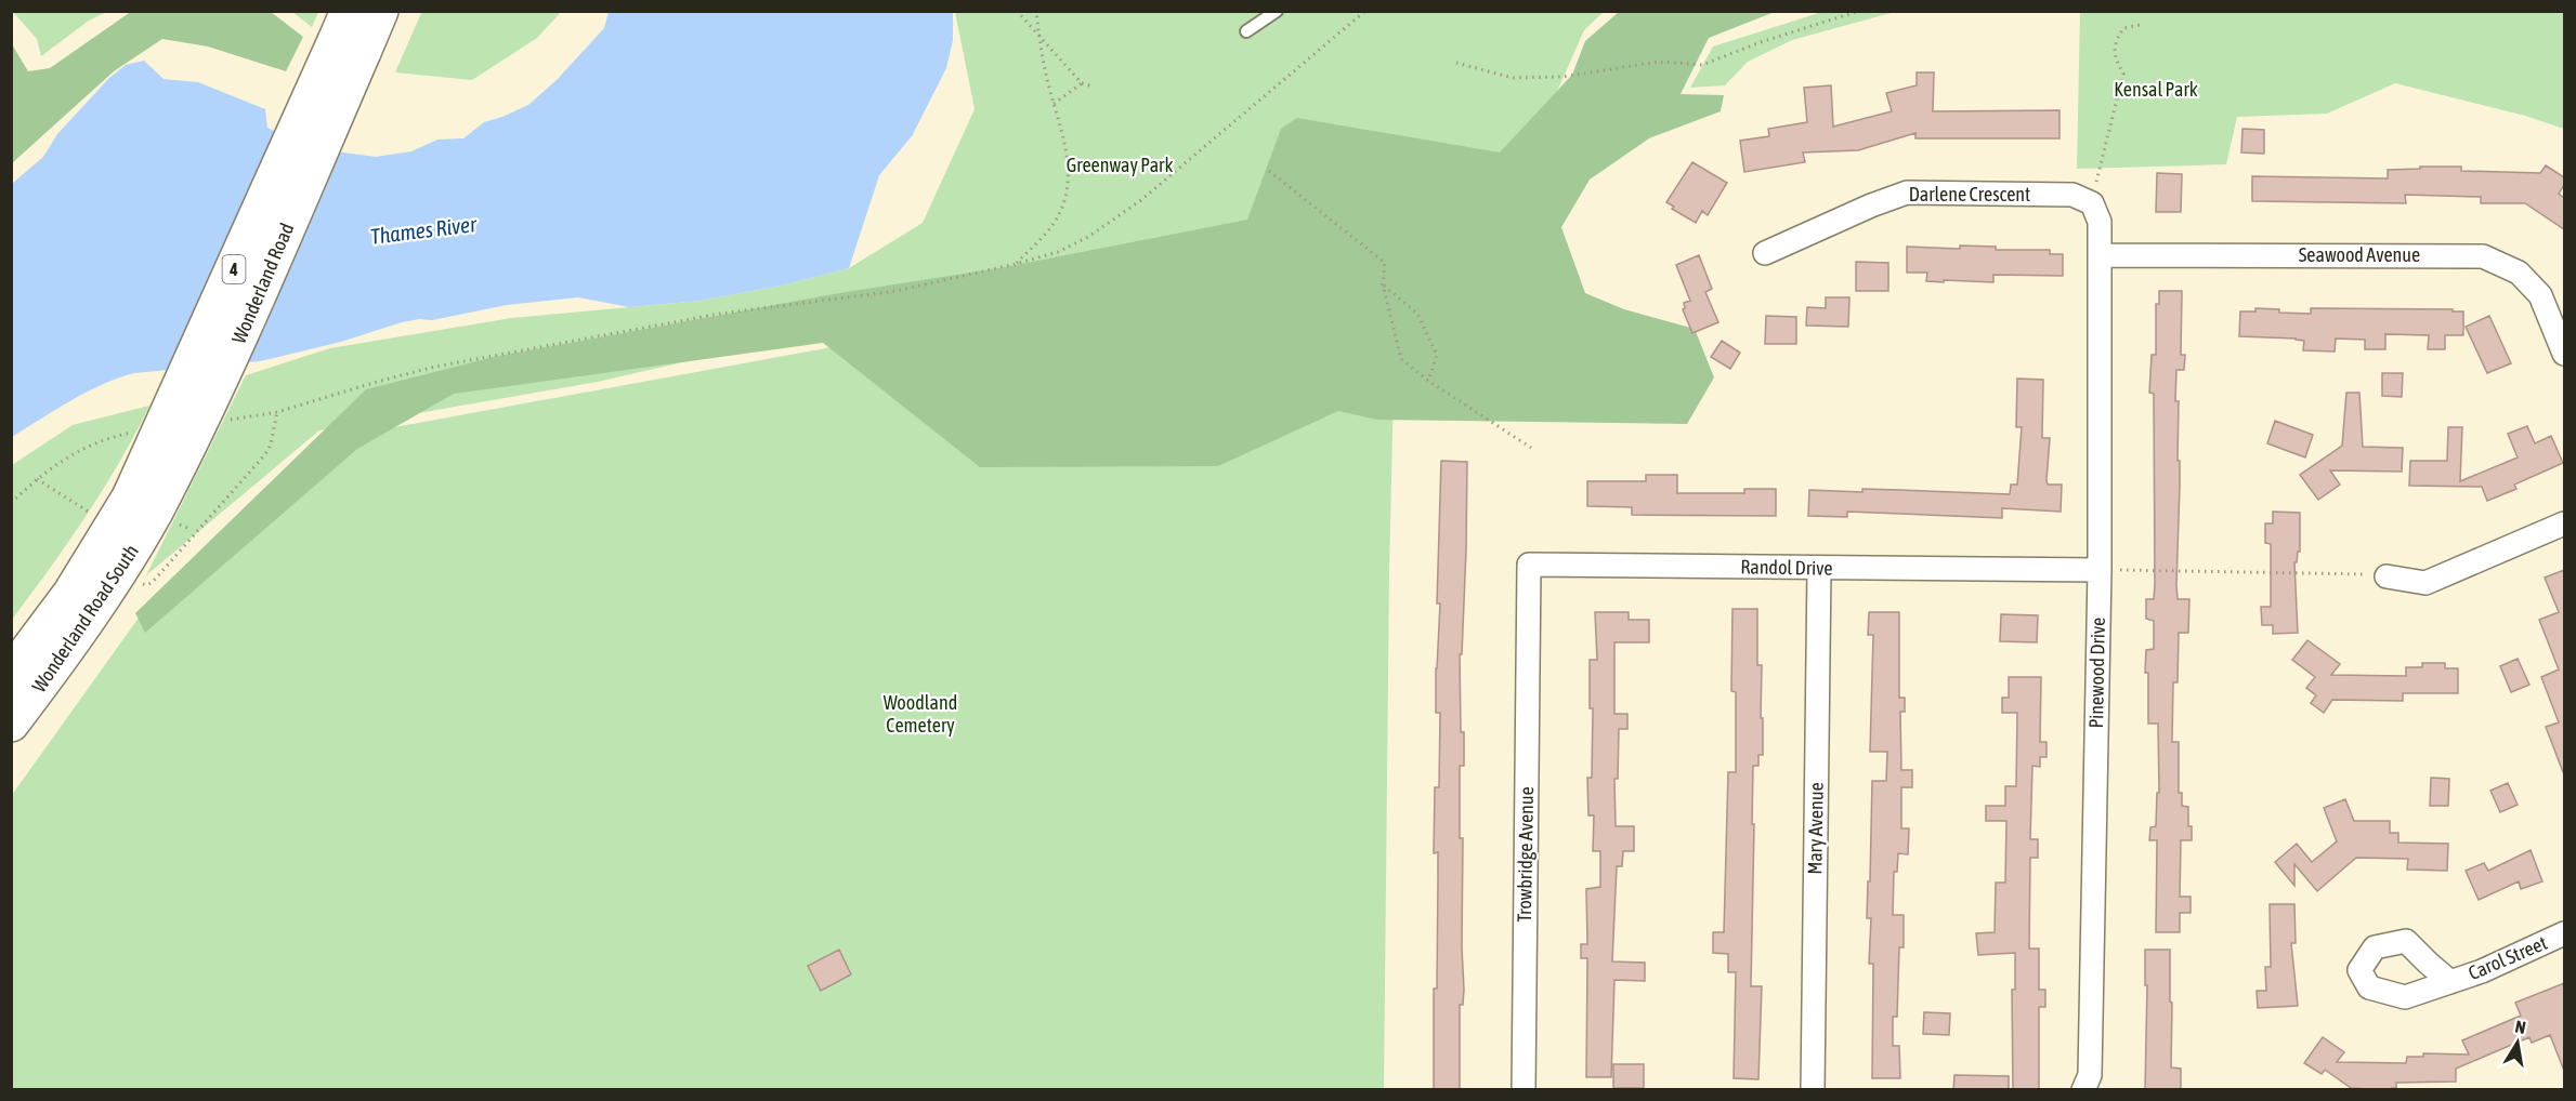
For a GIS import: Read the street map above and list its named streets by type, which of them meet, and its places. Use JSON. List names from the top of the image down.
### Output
{
  "streets": {
    "main road": ["4", "Wonderland Road", "Wonderland Road South"],
    "street": [
      "Darlene Crescent",
      "Seawood Avenue",
      "Randol Drive",
      "Pinewood Drive",
      "Mary Avenue",
      "Trowbridge Avenue",
      "Carol Street"
    ]
  },
  "crossings": [
    ["Seawood Avenue", "Pinewood Drive"],
    ["Wonderland Road", "Wonderland Road South"],
    ["Randol Drive", "Pinewood Drive"],
    ["Randol Drive", "Mary Avenue"],
    ["Randol Drive", "Trowbridge Avenue"]
  ],
  "water": ["Thames River"],
  "parks": ["Kensal Park", "Greenway Park", "Woodland Cemetery"],
  "north": "top"
}
